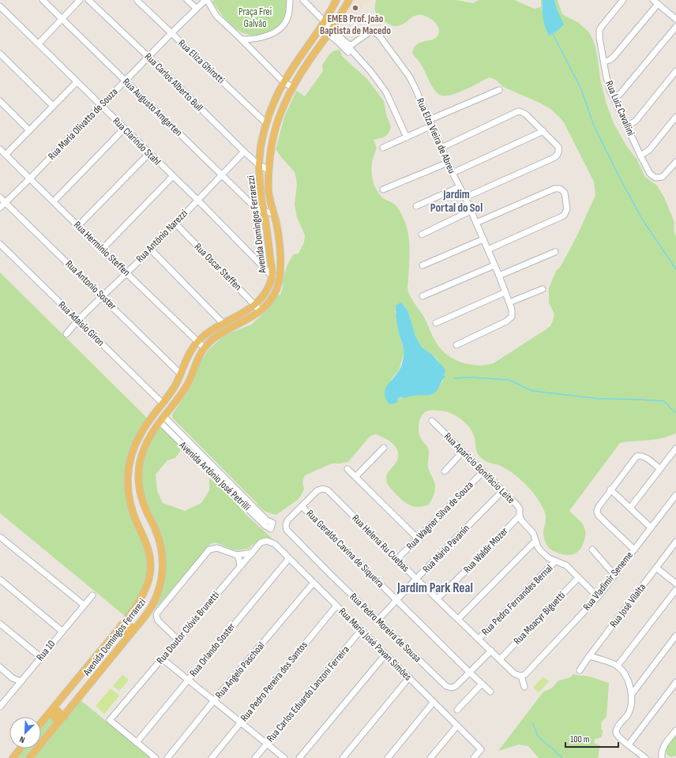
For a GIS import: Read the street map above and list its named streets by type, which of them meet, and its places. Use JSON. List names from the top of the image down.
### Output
{
  "streets": {
    "main road": ["Avenida Domingos Ferrarezzi", "Avenida Domingos Ferrarezi"],
    "street": [
      "Rua Eliza Ghirotti",
      "Rua Carlos Alberto Bull",
      "Rua Augusto Amgarten",
      "Rua Luiz Cavallini",
      "Rua Maria Olivatto de Souza",
      "Rua Elza Vieira de Abreu",
      "Rua Clarindo Stahl",
      "Rua Antônio Narezzi",
      "Rua Hermínio Steffen",
      "Rua Oscar Steffen",
      "Rua Antonio Soster",
      "Rua Adaisio Giron",
      "Rua Aparício Bonifácio Leite",
      "Avenida Artônio José Petrilli",
      "Rua Wagner Silva de Souza",
      "Rua Helena Ru Cuebas",
      "Rua Geraldo Cavina de Siqueira",
      "Rua Mário Pavanin",
      "Rua Waldir Mozer",
      "Rua Vladimir Seneme",
      "Rua Pedro Fernandes Bernal",
      "Rua José Vilalta",
      "Rua Moacyr Biguetti",
      "Rua Doutor Clóvis Brunetti",
      "Rua Pedro Moreira de Sousa",
      "Rua Maria José Pavan Simões",
      "Rua Orlando Soster",
      "Rua 10",
      "Rua Angelo Paschoal",
      "Rua Pedro Pereira dos Santos",
      "Rua Carlos Eduardo Lanzoni Ferreira"
    ]
  },
  "crossings": [
    ["Rua Eliza Ghirotti", "Rua Maria Olivatto de Souza"],
    ["Rua Eliza Ghirotti", "Avenida Domingos Ferrarezzi"],
    ["Rua Carlos Alberto Bull", "Rua Maria Olivatto de Souza"],
    ["Rua Carlos Alberto Bull", "Avenida Domingos Ferrarezzi"],
    ["Rua Carlos Alberto Bull", "Rua Antônio Narezzi"],
    ["Rua Augusto Amgarten", "Rua Maria Olivatto de Souza"],
    ["Rua Augusto Amgarten", "Avenida Domingos Ferrarezzi"],
    ["Rua Augusto Amgarten", "Rua Antônio Narezzi"],
    ["Rua Maria Olivatto de Souza", "Rua Clarindo Stahl"],
    ["Rua Maria Olivatto de Souza", "Rua Hermínio Steffen"],
    ["Rua Maria Olivatto de Souza", "Rua Antonio Soster"],
    ["Rua Clarindo Stahl", "Avenida Domingos Ferrarezzi"],
    ["Rua Clarindo Stahl", "Rua Antônio Narezzi"],
    ["Avenida Domingos Ferrarezzi", "Rua Hermínio Steffen"],
    ["Avenida Domingos Ferrarezzi", "Rua Oscar Steffen"],
    ["Avenida Domingos Ferrarezzi", "Rua Antonio Soster"],
    ["Avenida Domingos Ferrarezzi", "Rua Adaisio Giron"],
    ["Avenida Domingos Ferrarezzi", "Avenida Artônio José Petrilli"],
    ["Avenida Domingos Ferrarezzi", "Avenida Domingos Ferrarezi"],
    ["Rua Antônio Narezzi", "Rua Hermínio Steffen"],
    ["Rua Antônio Narezzi", "Rua Oscar Steffen"],
    ["Rua Antônio Narezzi", "Rua Antonio Soster"],
    ["Rua Antônio Narezzi", "Rua Adaisio Giron"],
    ["Rua Aparício Bonifácio Leite", "Rua Wagner Silva de Souza"],
    ["Rua Aparício Bonifácio Leite", "Rua Mário Pavanin"],
    ["Rua Aparício Bonifácio Leite", "Rua Waldir Mozer"],
    ["Rua Aparício Bonifácio Leite", "Rua Vladimir Seneme"],
    ["Rua Aparício Bonifácio Leite", "Rua Pedro Fernandes Bernal"],
    ["Rua Aparício Bonifácio Leite", "Rua Moacyr Biguetti"],
    ["Avenida Artônio José Petrilli", "Avenida Domingos Ferrarezi"],
    ["Rua Wagner Silva de Souza", "Rua Helena Ru Cuebas"],
    ["Rua Helena Ru Cuebas", "Rua Geraldo Cavina de Siqueira"],
    ["Rua Helena Ru Cuebas", "Rua Mário Pavanin"],
    ["Rua Helena Ru Cuebas", "Rua Waldir Mozer"],
    ["Rua Helena Ru Cuebas", "Rua Vladimir Seneme"],
    ["Rua Helena Ru Cuebas", "Rua Pedro Fernandes Bernal"],
    ["Rua Helena Ru Cuebas", "Rua Moacyr Biguetti"],
    ["Rua Helena Ru Cuebas", "Rua Pedro Moreira de Sousa"],
    ["Rua Geraldo Cavina de Siqueira", "Rua Mário Pavanin"],
    ["Rua Geraldo Cavina de Siqueira", "Rua Pedro Moreira de Sousa"],
    ["Rua Mário Pavanin", "Rua Pedro Moreira de Sousa"],
    ["Rua Doutor Clóvis Brunetti", "Rua Maria José Pavan Simões"],
    ["Rua Doutor Clóvis Brunetti", "Rua Orlando Soster"],
    ["Rua Maria José Pavan Simões", "Rua Orlando Soster"],
    ["Rua Maria José Pavan Simões", "Rua Angelo Paschoal"],
    ["Rua Maria José Pavan Simões", "Rua Pedro Pereira dos Santos"],
    ["Rua Maria José Pavan Simões", "Rua Carlos Eduardo Lanzoni Ferreira"]
  ],
  "districts": ["Jardim Portal do Sol", "Jardim Park Real"],
  "parks": ["Praça Frei Galvão"],
  "places": ["EMEB Prof. João Baptista de Macedo"],
  "scale_bar": "100 m",
  "north": "bottom left"
}
